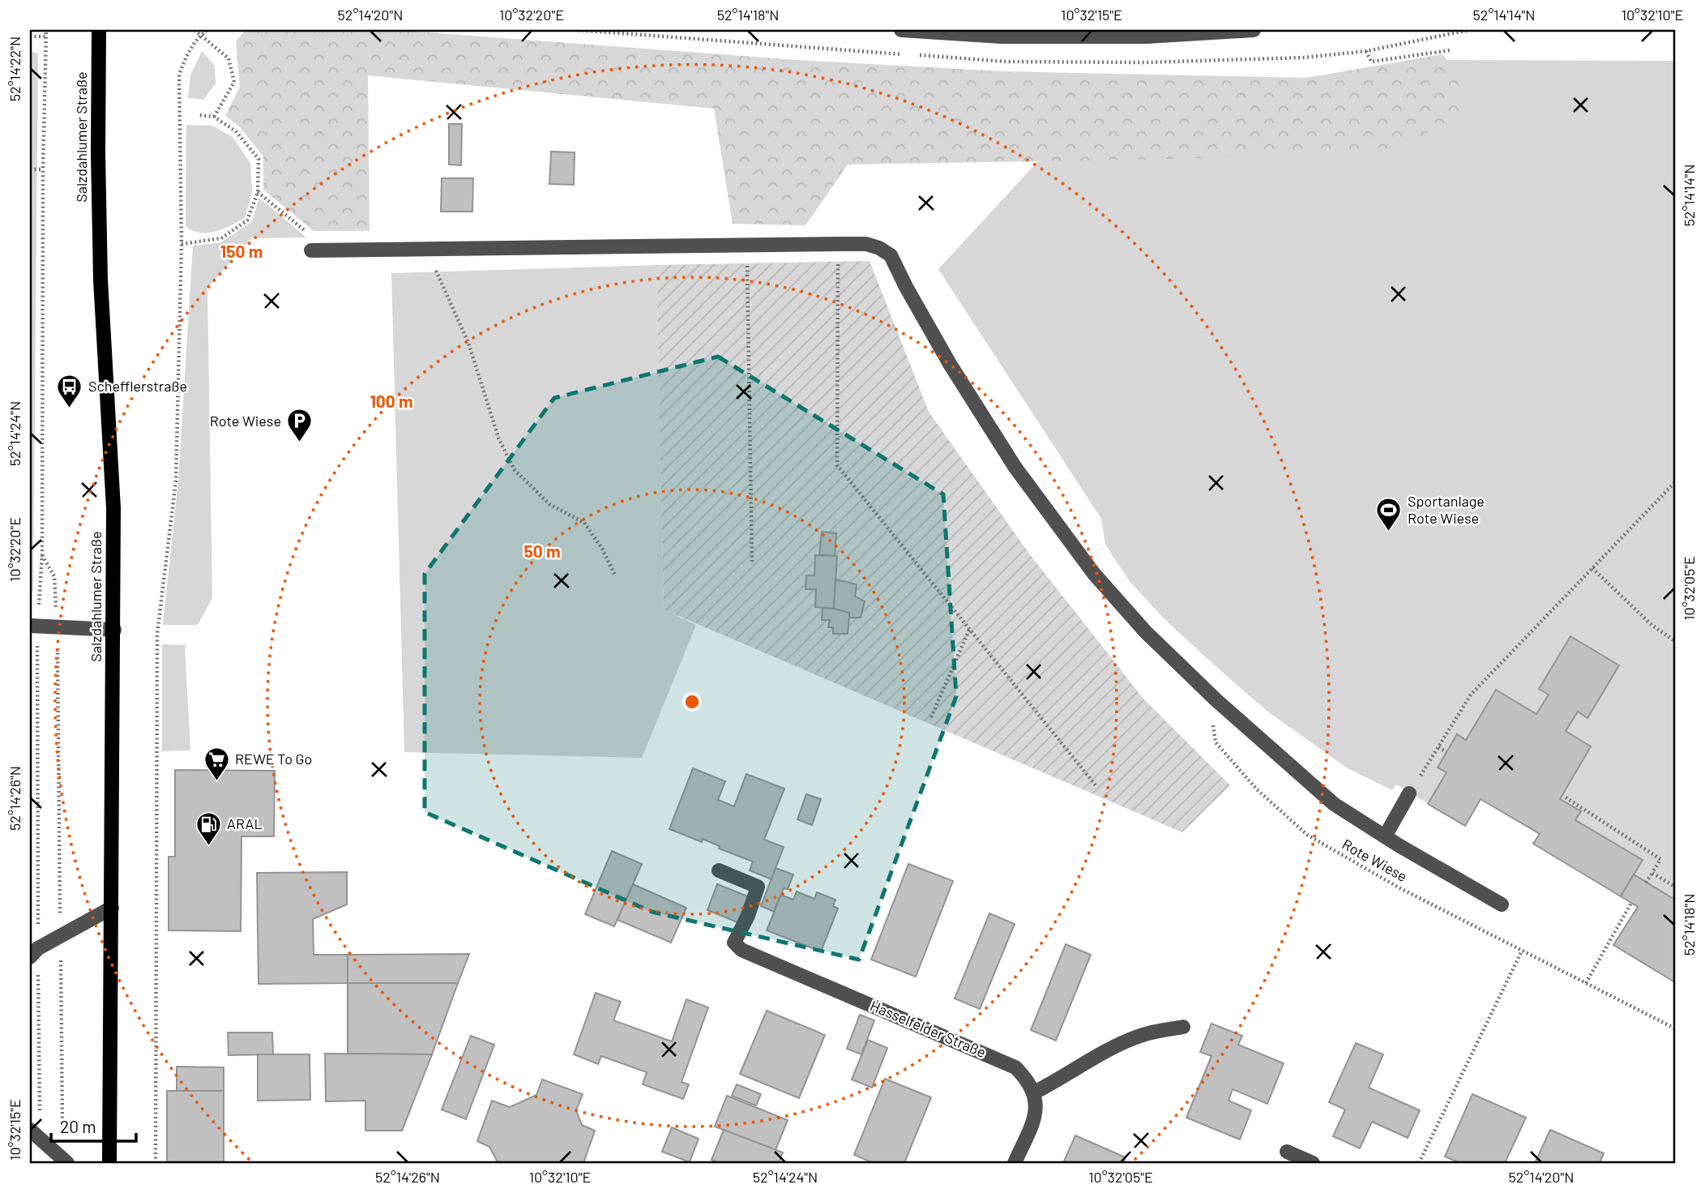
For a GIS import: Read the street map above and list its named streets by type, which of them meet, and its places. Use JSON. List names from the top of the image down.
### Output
{
  "streets": {
    "main road": ["Salzdahlumer Straße"],
    "street": ["Hasselfelder Straße"],
    "path": ["Rote Wiese"]
  },
  "places": {
    "bus stop": ["Schefflerstraße"],
    "parking": ["Rote Wiese"],
    "sports": ["Sportanlage Rote Wiese"],
    "supermarket": ["REWE To Go"],
    "fuel station": ["ARAL"]
  },
  "scale_bar": "20 m",
  "coordinates": [
    "52°14'20\"N",
    "10°32'20\"E",
    "52°14'18\"N",
    "10°32'15\"E",
    "52°14'14\"N",
    "10°32'10\"E",
    "52°14'22\"N",
    "52°14'24\"N",
    "10°32'05\"E",
    "52°14'26\"N"
  ],
  "rings": ["150 m", "100 m", "50 m"]
}
